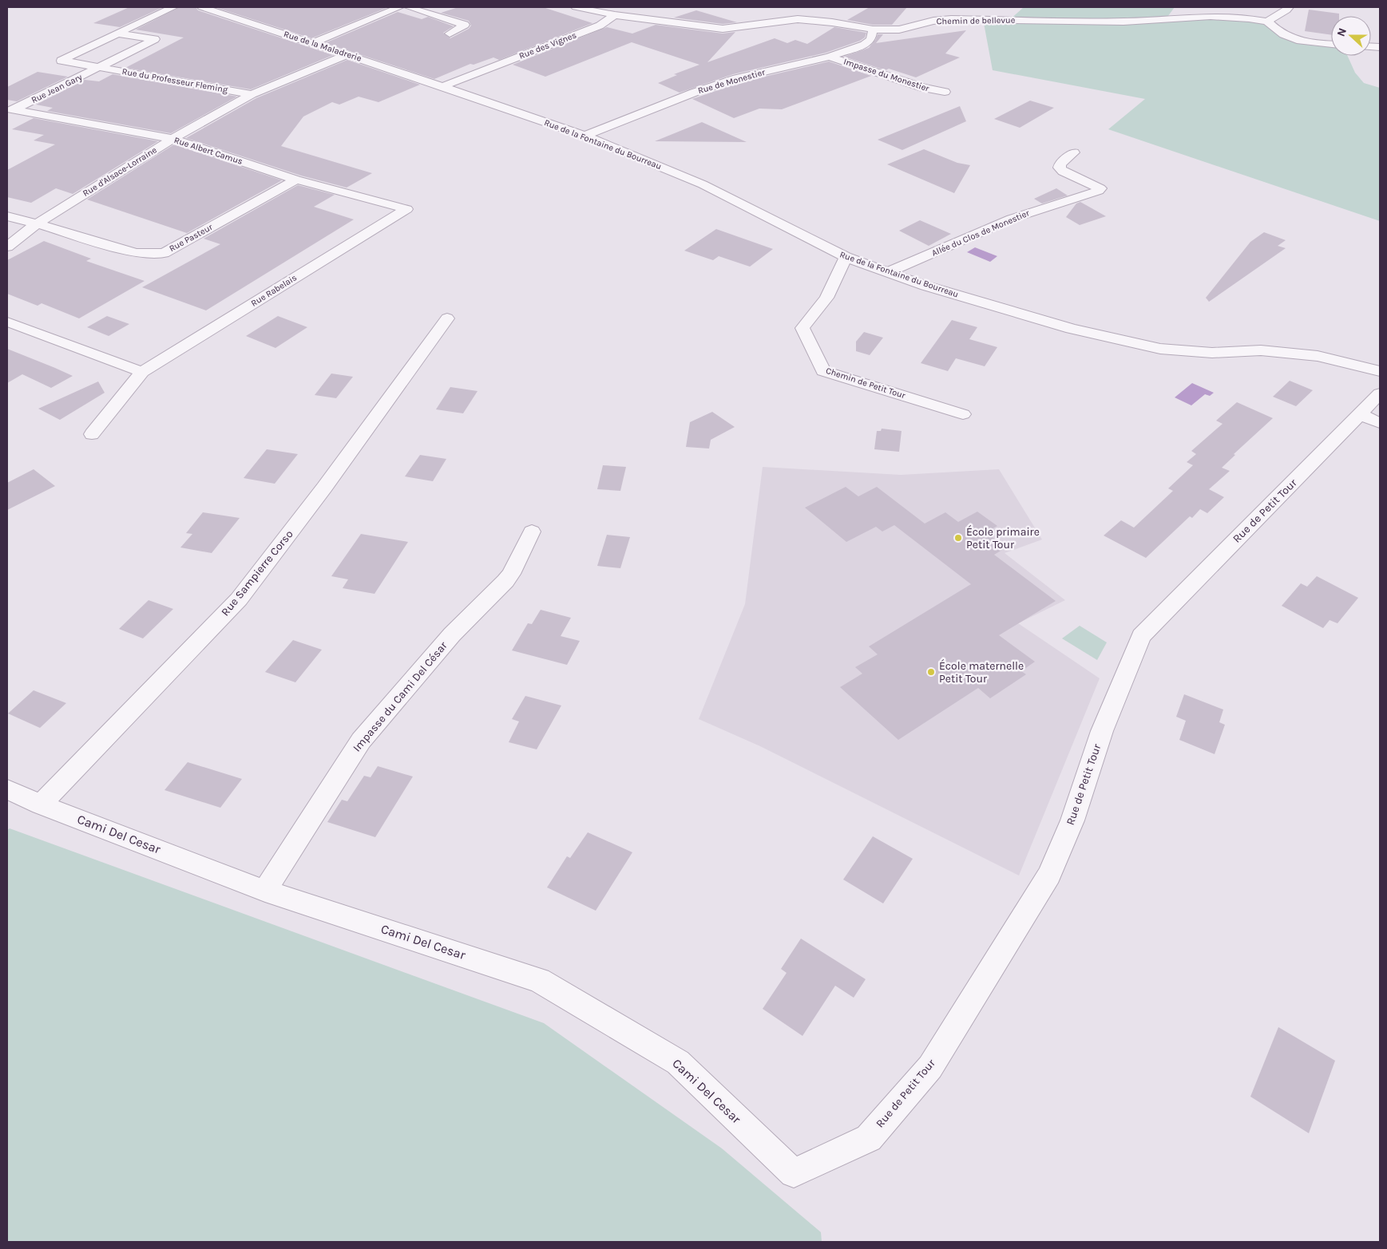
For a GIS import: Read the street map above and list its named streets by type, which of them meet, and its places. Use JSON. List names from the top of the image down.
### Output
{
  "streets": {
    "street": [
      "Chemin de bellevue",
      "Rue des Vignes",
      "Rue de la Maladrerie",
      "Impasse du Monestier",
      "Rue du Professeur Fleming",
      "Rue de Monestier",
      "Rue Jean Gary",
      "Rue de la Fontaine du Bourreau",
      "Rue Albert Camus",
      "Rue d'Alsace-Lorraine",
      "Allée du Clos de Monestier",
      "Rue Pasteur",
      "Rue Rabelais",
      "Chemin de Petit Tour",
      "Rue de Petit Tour",
      "Rue Sampierre Corso",
      "Impasse du Cami Del César",
      "Cami Del Cesar"
    ]
  },
  "crossings": [
    ["Chemin de bellevue", "Rue des Vignes"],
    ["Chemin de bellevue", "Rue de Monestier"],
    ["Rue des Vignes", "Rue de la Maladrerie"],
    ["Rue des Vignes", "Rue de la Fontaine du Bourreau"],
    ["Rue de la Maladrerie", "Rue de la Fontaine du Bourreau"],
    ["Rue de la Maladrerie", "Rue d'Alsace-Lorraine"],
    ["Impasse du Monestier", "Rue de Monestier"],
    ["Rue du Professeur Fleming", "Rue Jean Gary"],
    ["Rue du Professeur Fleming", "Rue d'Alsace-Lorraine"],
    ["Rue de Monestier", "Rue de la Fontaine du Bourreau"],
    ["Rue Jean Gary", "Rue Albert Camus"],
    ["Rue de la Fontaine du Bourreau", "Allée du Clos de Monestier"],
    ["Rue de la Fontaine du Bourreau", "Chemin de Petit Tour"],
    ["Rue Albert Camus", "Rue d'Alsace-Lorraine"],
    ["Rue Albert Camus", "Rue Pasteur"],
    ["Rue Albert Camus", "Rue Rabelais"],
    ["Rue d'Alsace-Lorraine", "Rue Pasteur"],
    ["Rue de Petit Tour", "Cami Del Cesar"],
    ["Rue Sampierre Corso", "Cami Del Cesar"],
    ["Impasse du Cami Del César", "Cami Del Cesar"]
  ],
  "places": ["École primaire Petit Tour", "École maternelle Petit Tour"],
  "north": "left"
}
